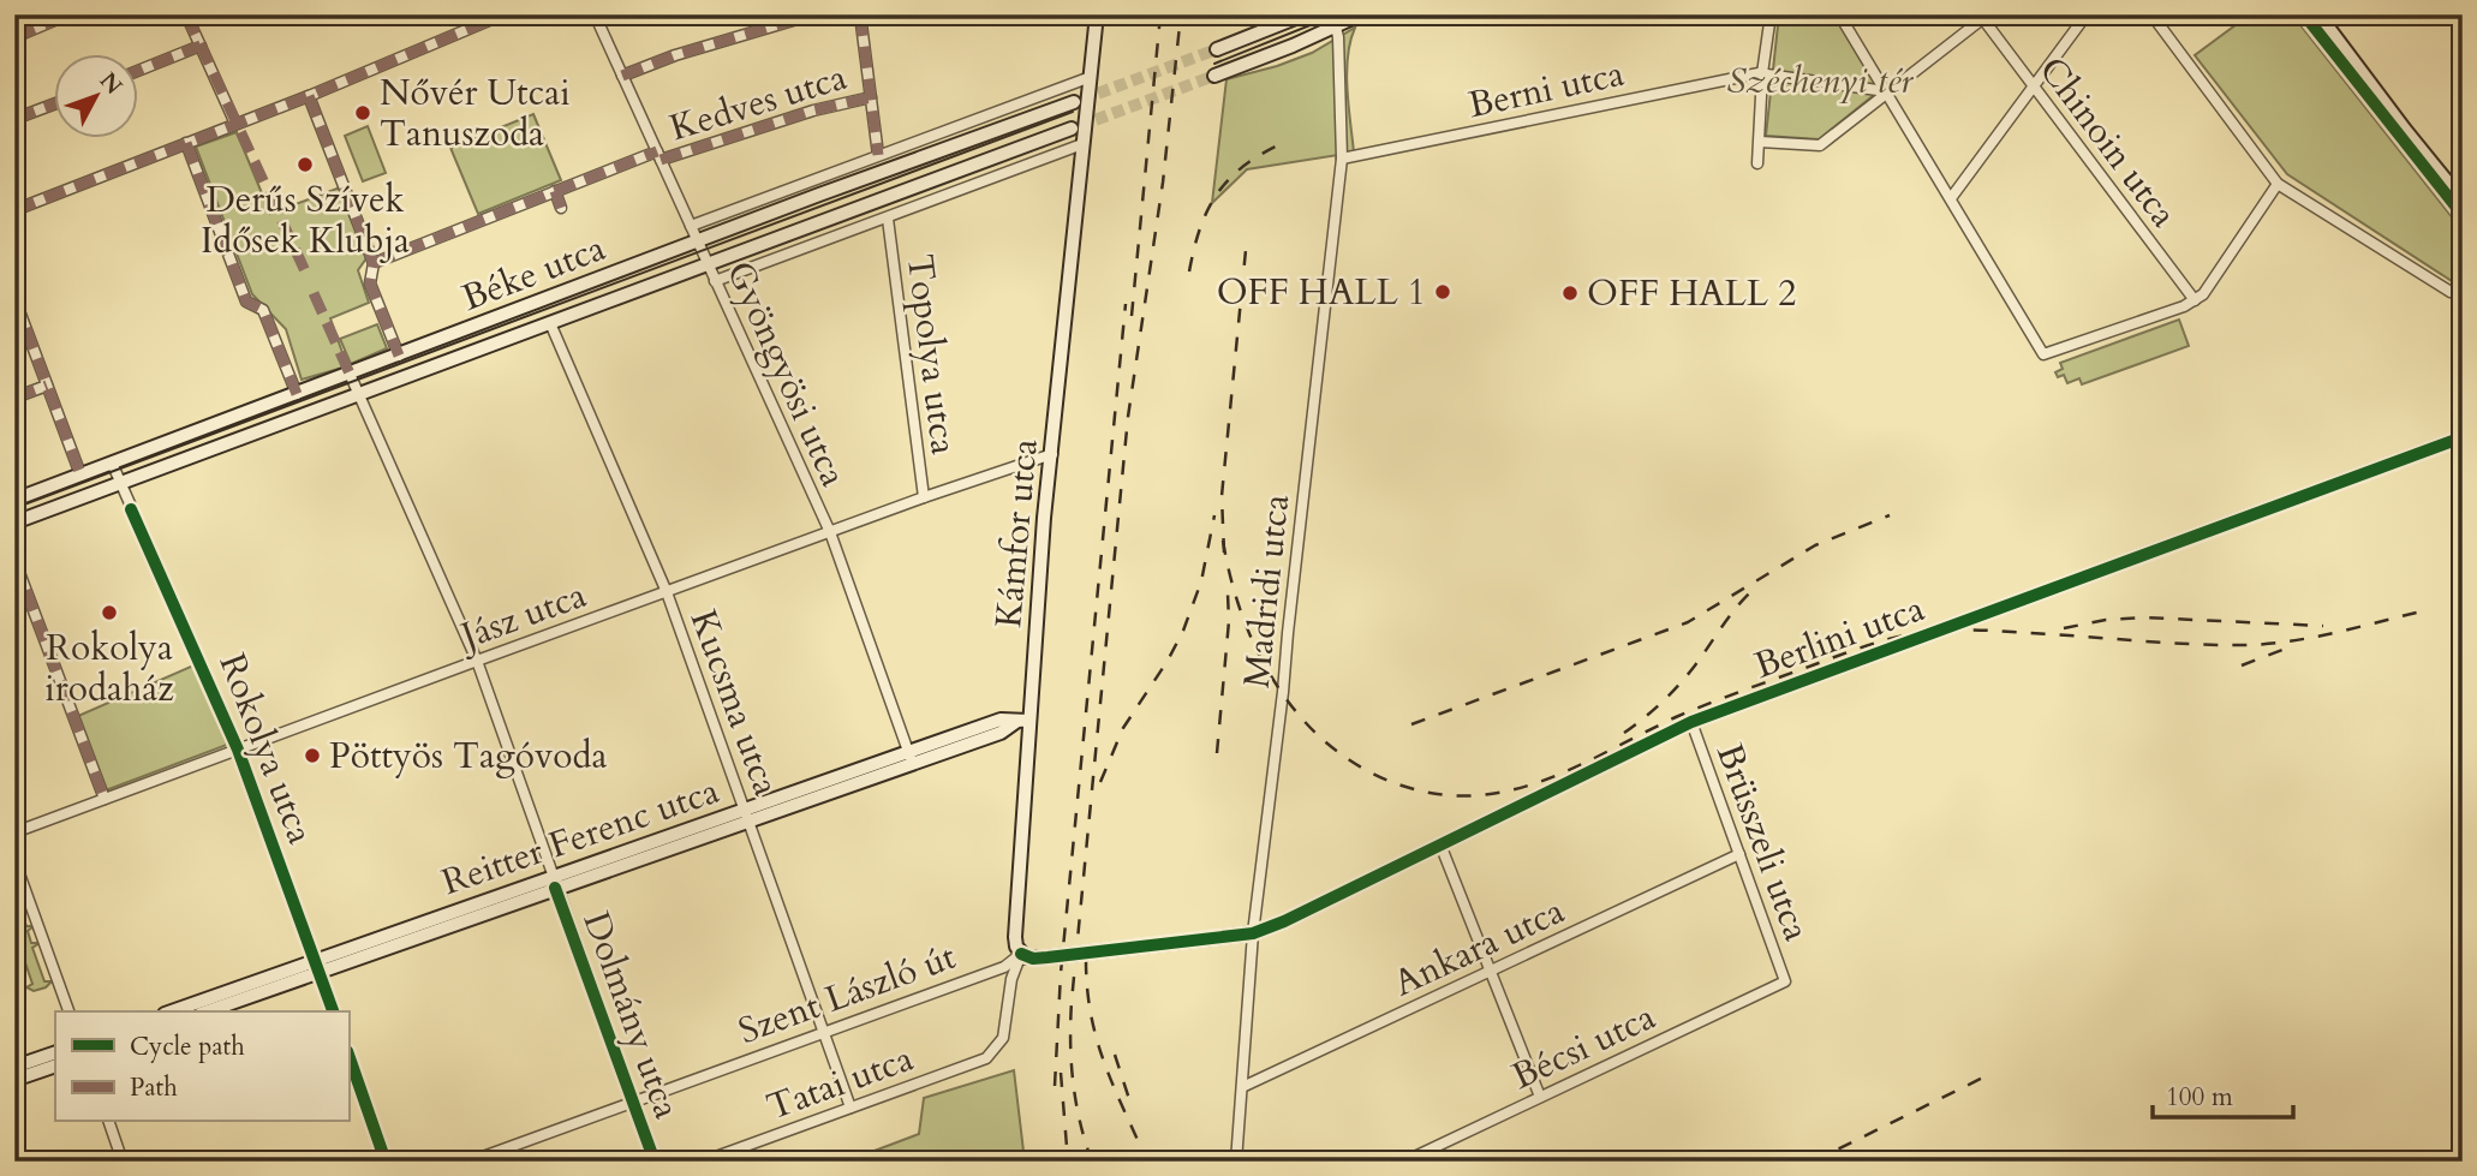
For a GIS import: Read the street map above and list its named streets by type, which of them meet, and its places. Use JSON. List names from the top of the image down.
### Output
{
  "streets": {
    "street": [
      "Berni utca",
      "Kedves utca",
      "Chinoin utca",
      "Béke utca",
      "Topolya utca",
      "Gyöngyösi utca",
      "Kámfor utca",
      "Madridi utca",
      "Jász utca",
      "Berlini utca",
      "Kucsma utca",
      "Rokolya utca",
      "Reitter Ferenc utca",
      "Brüsszeli utca",
      "Ankara utca",
      "Szent László út",
      "Dolmány utca",
      "Bécsi utca",
      "Tatai utca"
    ]
  },
  "crossings": [
    ["Berni utca", "Madridi utca"],
    ["Kedves utca", "Gyöngyösi utca"],
    ["Béke utca", "Gyöngyösi utca"],
    ["Béke utca", "Kucsma utca"],
    ["Béke utca", "Rokolya utca"],
    ["Béke utca", "Dolmány utca"],
    ["Topolya utca", "Jász utca"],
    ["Gyöngyösi utca", "Jász utca"],
    ["Gyöngyösi utca", "Reitter Ferenc utca"],
    ["Kámfor utca", "Jász utca"],
    ["Kámfor utca", "Reitter Ferenc utca"],
    ["Kámfor utca", "Szent László út"],
    ["Kámfor utca", "Tatai utca"],
    ["Madridi utca", "Berlini utca"],
    ["Madridi utca", "Ankara utca"],
    ["Jász utca", "Kucsma utca"],
    ["Jász utca", "Rokolya utca"],
    ["Jász utca", "Dolmány utca"],
    ["Berlini utca", "Brüsszeli utca"],
    ["Kucsma utca", "Reitter Ferenc utca"],
    ["Kucsma utca", "Szent László út"],
    ["Kucsma utca", "Tatai utca"],
    ["Rokolya utca", "Reitter Ferenc utca"],
    ["Reitter Ferenc utca", "Dolmány utca"],
    ["Brüsszeli utca", "Ankara utca"],
    ["Brüsszeli utca", "Bécsi utca"],
    ["Szent László út", "Dolmány utca"]
  ],
  "parks": ["Széchenyi tér"],
  "places": [
    "Nővér Utcai Tanuszoda",
    "Derűs Szívek Idősek Klubja",
    "OFF HALL 1",
    "OFF HALL 2",
    "Rokolya irodaház",
    "Pöttyös Tagóvoda"
  ],
  "legend": ["Cycle path", "Path"],
  "scale_bar": "100 m",
  "north": "top right"
}
